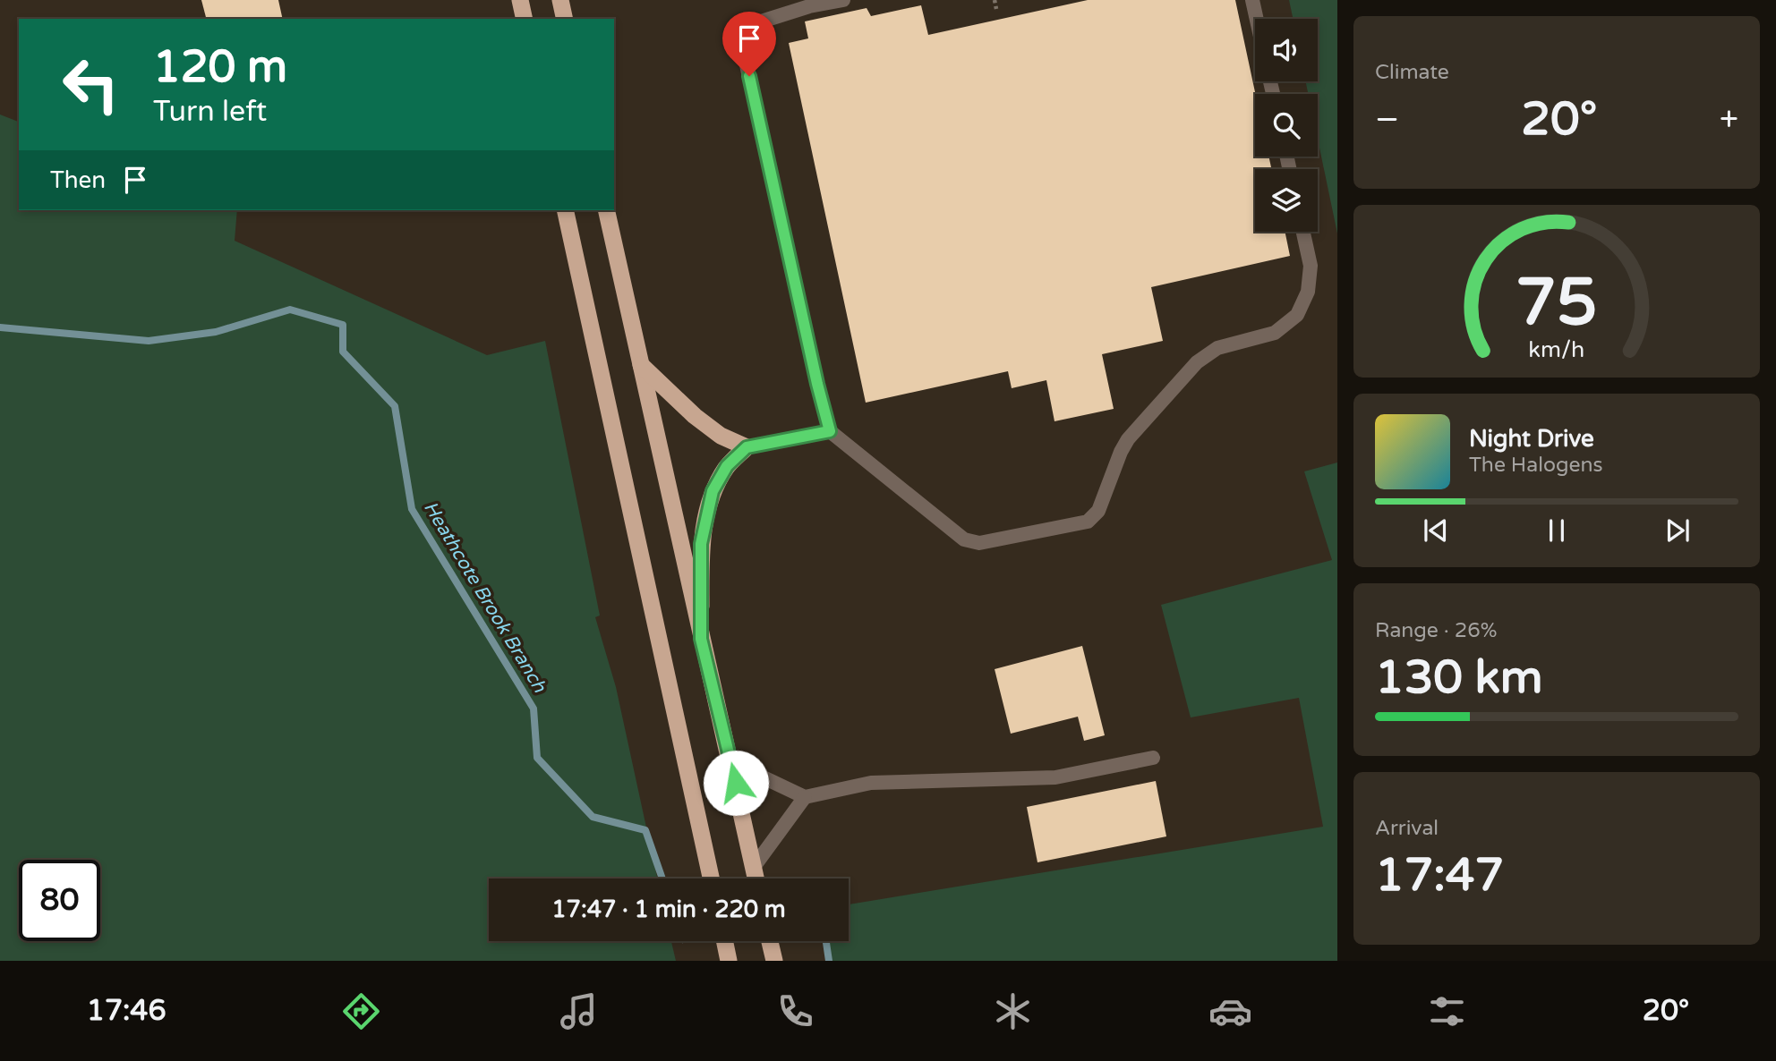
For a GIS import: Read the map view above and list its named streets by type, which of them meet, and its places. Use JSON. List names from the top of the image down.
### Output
{
  "water": ["Heathcote Brook Branch"],
  "page": {
    "tile": [
      "Climate",
      ["Range · 26%", "130 km"],
      ["Arrival", "17:47"]
    ],
    "turn": ["120 m", "Turn left"],
    "heat": ["−", "20°", "+"],
    "then": "Then",
    "song": ["Night Drive", "The Halogens"],
    "limit": "80",
    "trip": "17:47 · 1 min · 220 m",
    "tabs": ["17:46", "20°"],
    "gauge": ["75", "km/h"]
  }
}
